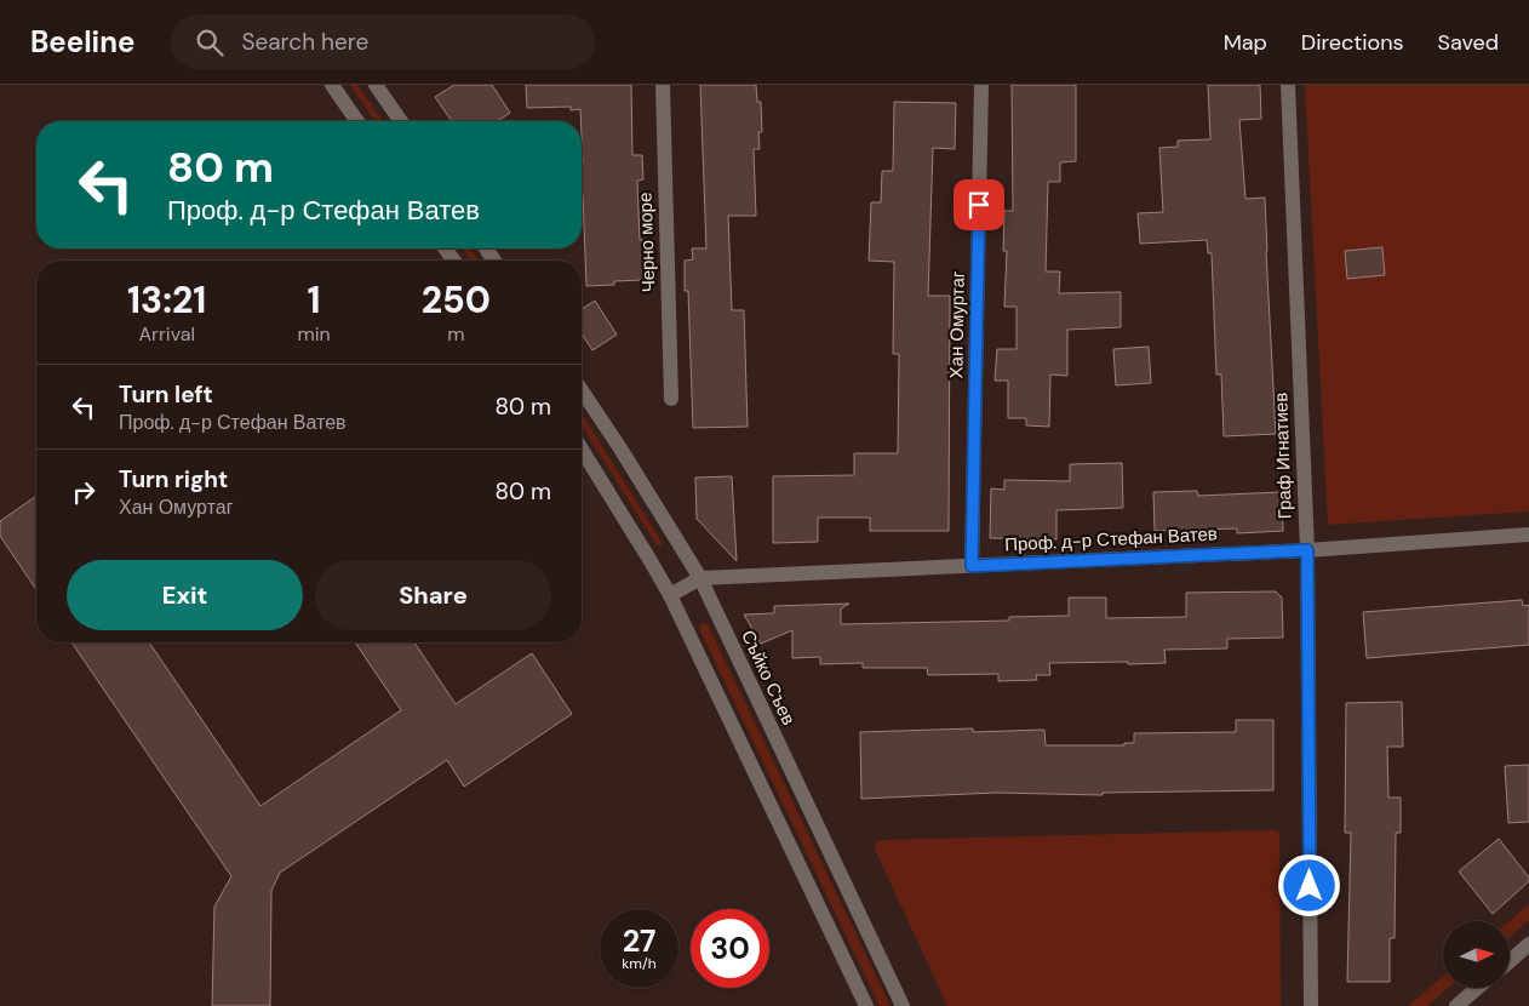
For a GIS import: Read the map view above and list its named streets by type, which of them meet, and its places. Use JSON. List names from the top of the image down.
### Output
{
  "streets": {
    "street": [
      "Черно море",
      "Хан Омуртаг",
      "Граф Игнатиев",
      "Проф. д-р Стефан Ватев",
      "Съйко Съев"
    ]
  },
  "crossings": [
    ["Хан Омуртаг", "Проф. д-р Стефан Ватев"],
    ["Граф Игнатиев", "Проф. д-р Стефан Ватев"],
    ["Проф. д-р Стефан Ватев", "Съйко Съев"]
  ],
  "north": "right",
  "page": {
    "header": "Beeline",
    "search": "Search here",
    "nav": ["Map", "Directions", "Saved"],
    "turn": ["80 m", "Проф. д-р Стефан Ватев"],
    "eta": [
      "13:21",
      "Arrival",
      "1",
      "min",
      "250",
      "m"
    ],
    "list": [
      {
        "name": "Turn left",
        "note": "Проф. д-р Стефан Ватев",
        "value": "80 m"
      },
      {
        "name": "Turn right",
        "note": "Хан Омуртаг",
        "value": "80 m"
      }
    ],
    "buttons": ["Exit", "Share"],
    "speed": "27 km/h",
    "limit": "30"
  }
}
